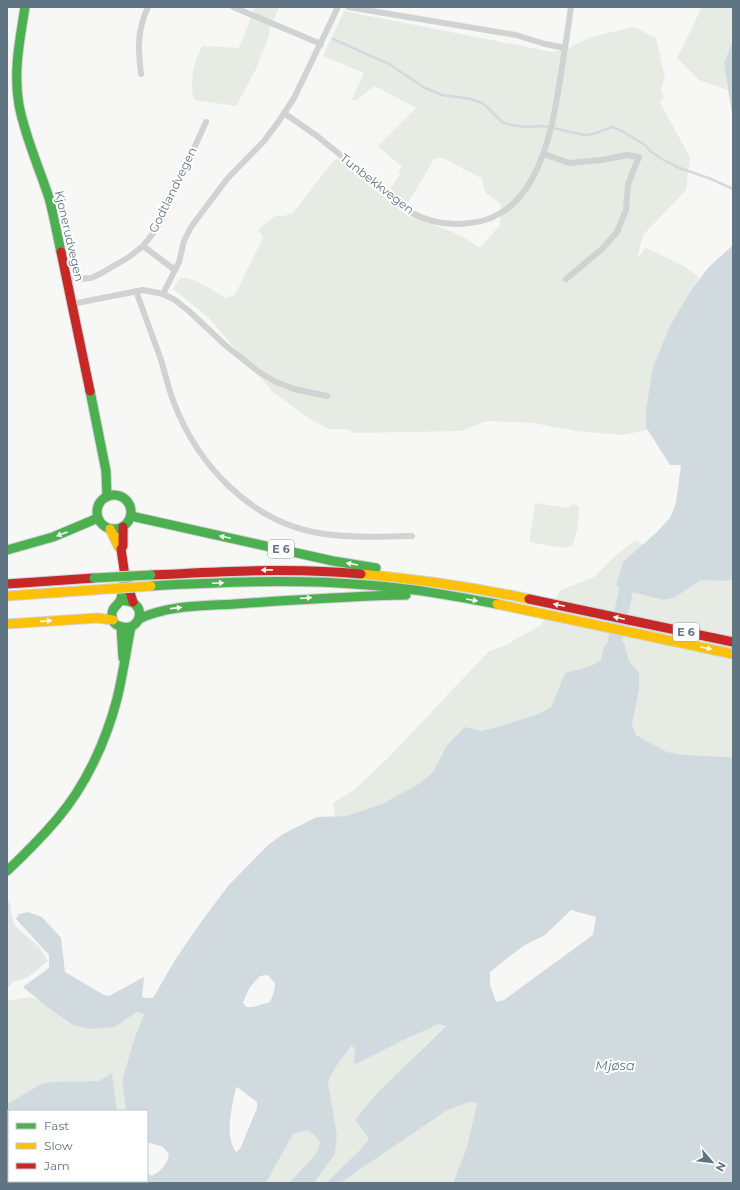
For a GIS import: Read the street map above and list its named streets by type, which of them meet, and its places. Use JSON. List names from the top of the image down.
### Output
{
  "streets": {
    "main road": ["Kjonerudvegen", "E 6"],
    "street": ["Tunbekkvegen", "Godtlandvegen"]
  },
  "crossings": [
    ["Godtlandvegen", "Kjonerudvegen"],
    ["Kjonerudvegen", "E 6"]
  ],
  "water": ["Mjøsa"],
  "legend": ["Fast", "Slow", "Jam"],
  "north": "bottom right"
}
